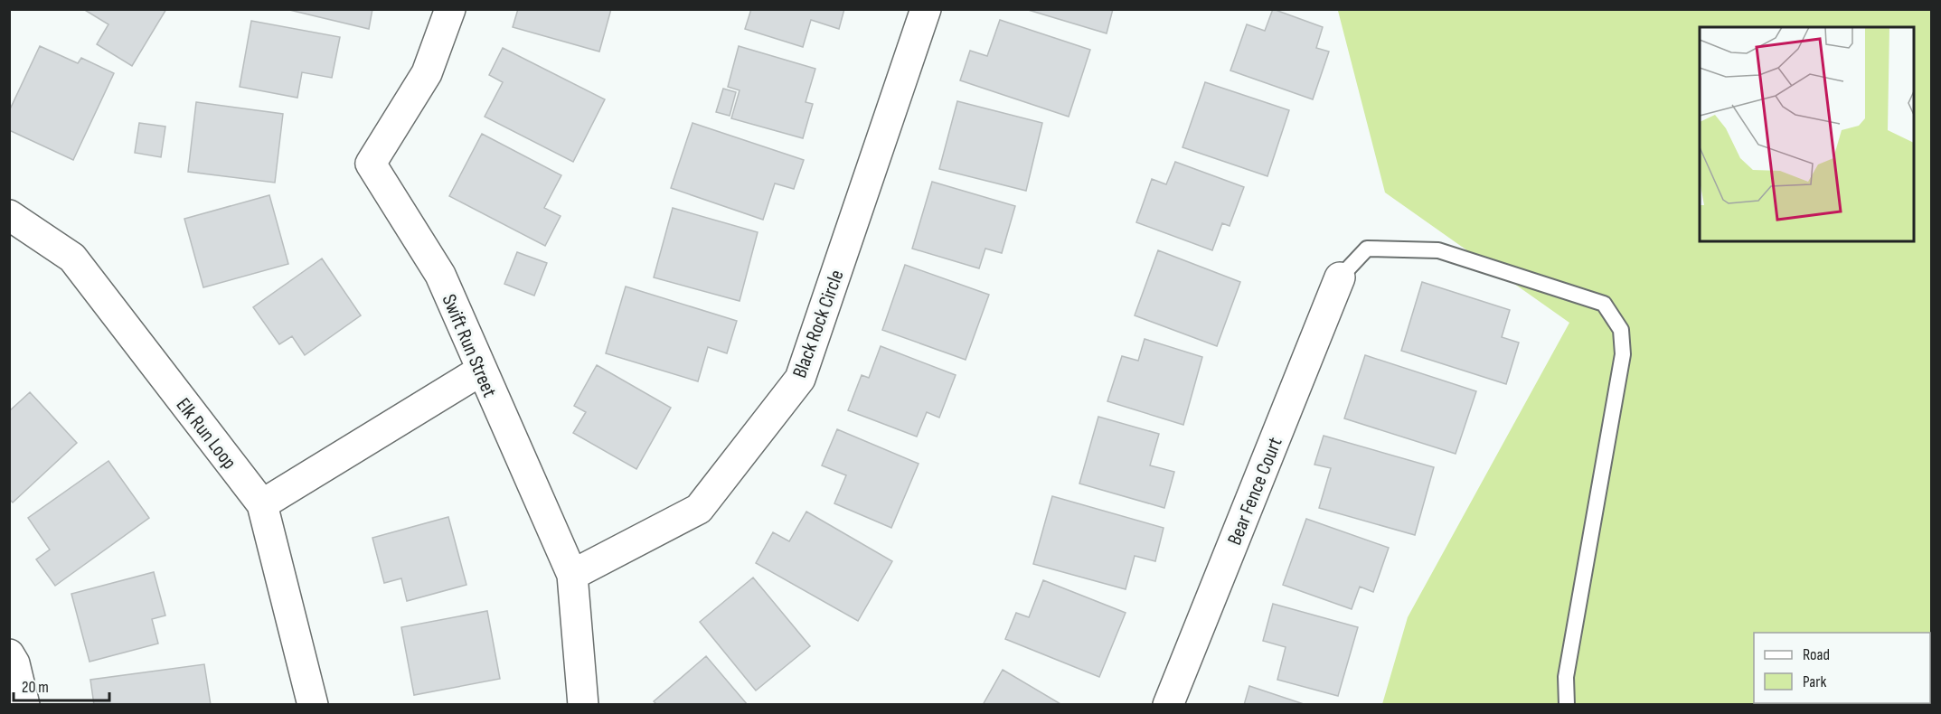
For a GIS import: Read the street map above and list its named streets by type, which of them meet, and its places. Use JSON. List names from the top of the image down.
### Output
{
  "streets": {
    "street": [
      "Black Rock Circle",
      "Swift Run Street",
      "Elk Run Loop",
      "Bear Fence Court"
    ]
  },
  "crossings": [
    ["Black Rock Circle", "Swift Run Street"]
  ],
  "legend": ["Road", "Park"],
  "scale_bar": "20 m"
}
